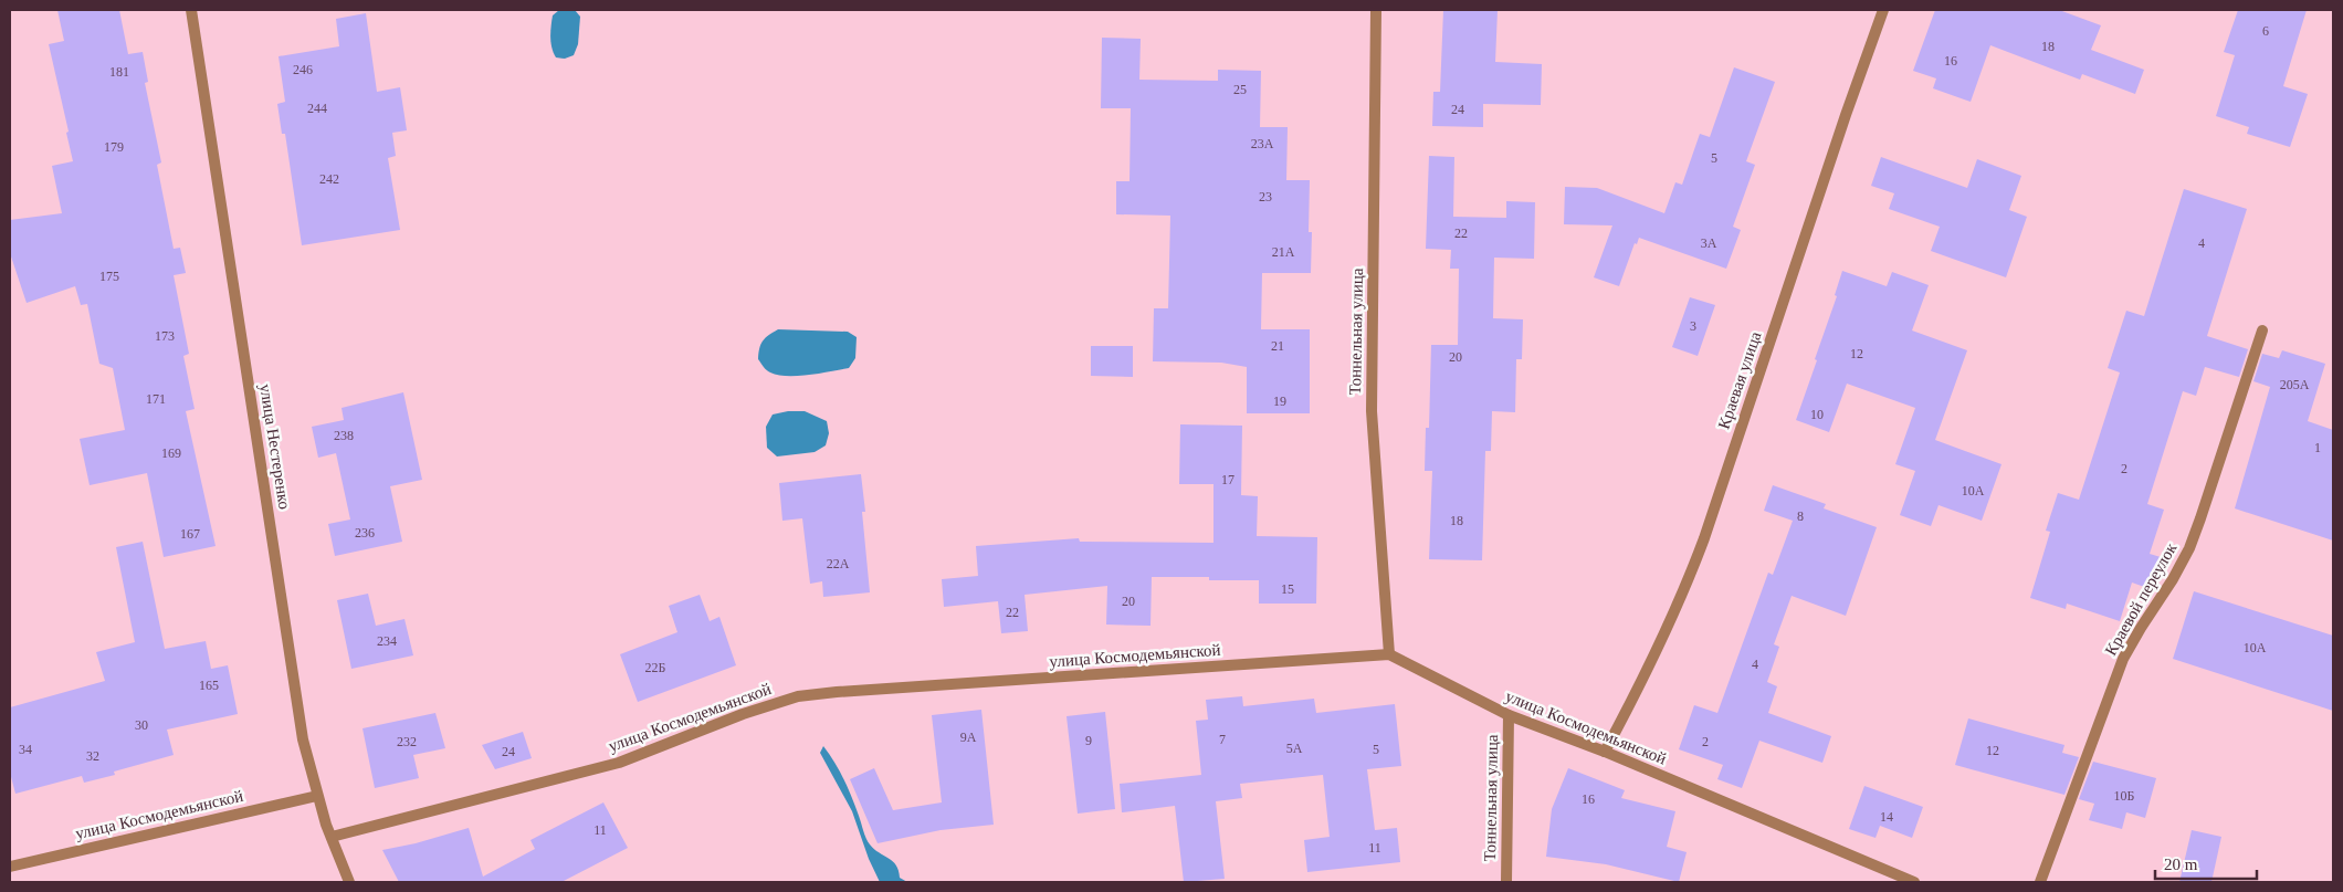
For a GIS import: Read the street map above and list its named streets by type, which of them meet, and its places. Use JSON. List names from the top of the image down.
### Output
{
  "streets": {
    "street": [
      "Тоннельная улица",
      "Краевая улица",
      "улица Нестеренко",
      "Краевой переулок",
      "улица Космодемьянской"
    ]
  },
  "crossings": [
    ["Тоннельная улица", "улица Космодемьянской"],
    ["Краевая улица", "улица Космодемьянской"],
    ["улица Нестеренко", "улица Космодемьянской"]
  ],
  "house_numbers": [
    "6",
    "18",
    "16",
    "246",
    "181",
    "25",
    "244",
    "24",
    "23А",
    "179",
    "5",
    "242",
    "23",
    "22",
    "3А",
    "4",
    "21А",
    "175",
    "3",
    "173",
    "21",
    "12",
    "20",
    "205А",
    "171",
    "19",
    "10",
    "238",
    "1",
    "169",
    "2",
    "17",
    "10А",
    "8",
    "18",
    "236",
    "167",
    "22А",
    "15",
    "20",
    "22",
    "234",
    "10А",
    "4",
    "22Б",
    "165",
    "30",
    "9А",
    "7",
    "9",
    "232",
    "2",
    "5А",
    "34",
    "5",
    "12",
    "24",
    "32",
    "10Б",
    "16",
    "14",
    "11",
    "11"
  ],
  "scale_bar": "20 m"
}
